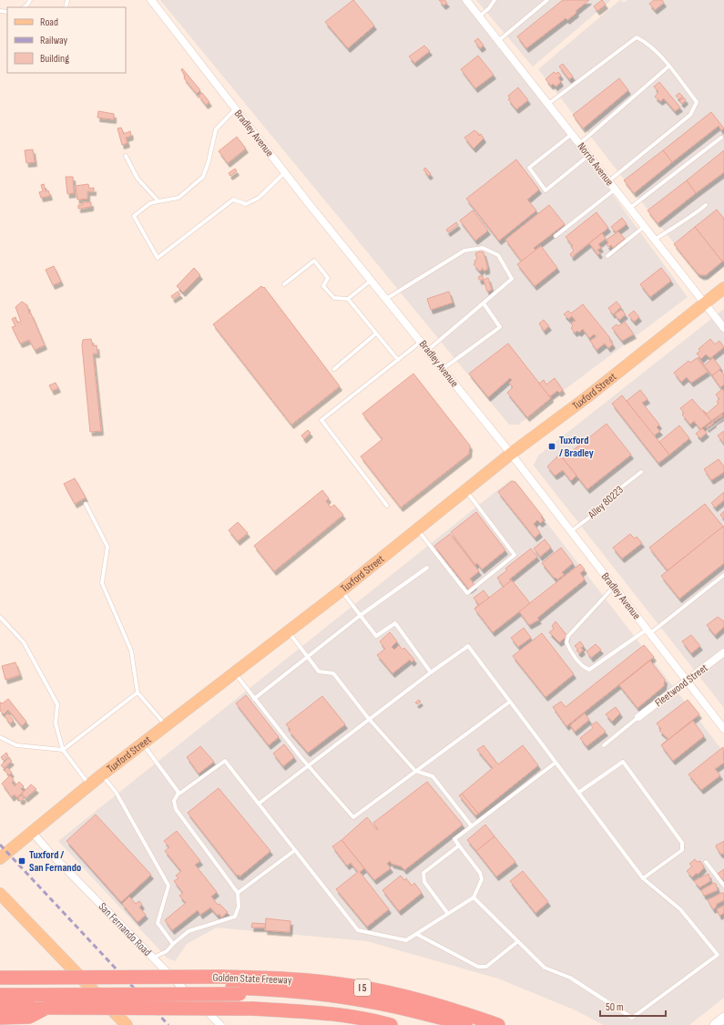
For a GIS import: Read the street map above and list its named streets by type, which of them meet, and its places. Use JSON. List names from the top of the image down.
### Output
{
  "streets": {
    "highway": ["Golden State Freeway", "I 5"],
    "main road": ["Tuxford Street"],
    "street": [
      "Bradley Avenue",
      "Norris Avenue",
      "Fleetwood Street",
      "San Fernando Road"
    ],
    "lane": ["Alley 80223"]
  },
  "crossings": [
    ["Bradley Avenue", "Tuxford Street"],
    ["Bradley Avenue", "Alley 80223"],
    ["Bradley Avenue", "Fleetwood Street"],
    ["Norris Avenue", "Tuxford Street"],
    ["Tuxford Street", "San Fernando Road"]
  ],
  "places": {
    "transit": ["Tuxford / Bradley", "Tuxford / San Fernando"]
  },
  "legend": ["Road", "Railway", "Building"],
  "scale_bar": "50 m"
}
